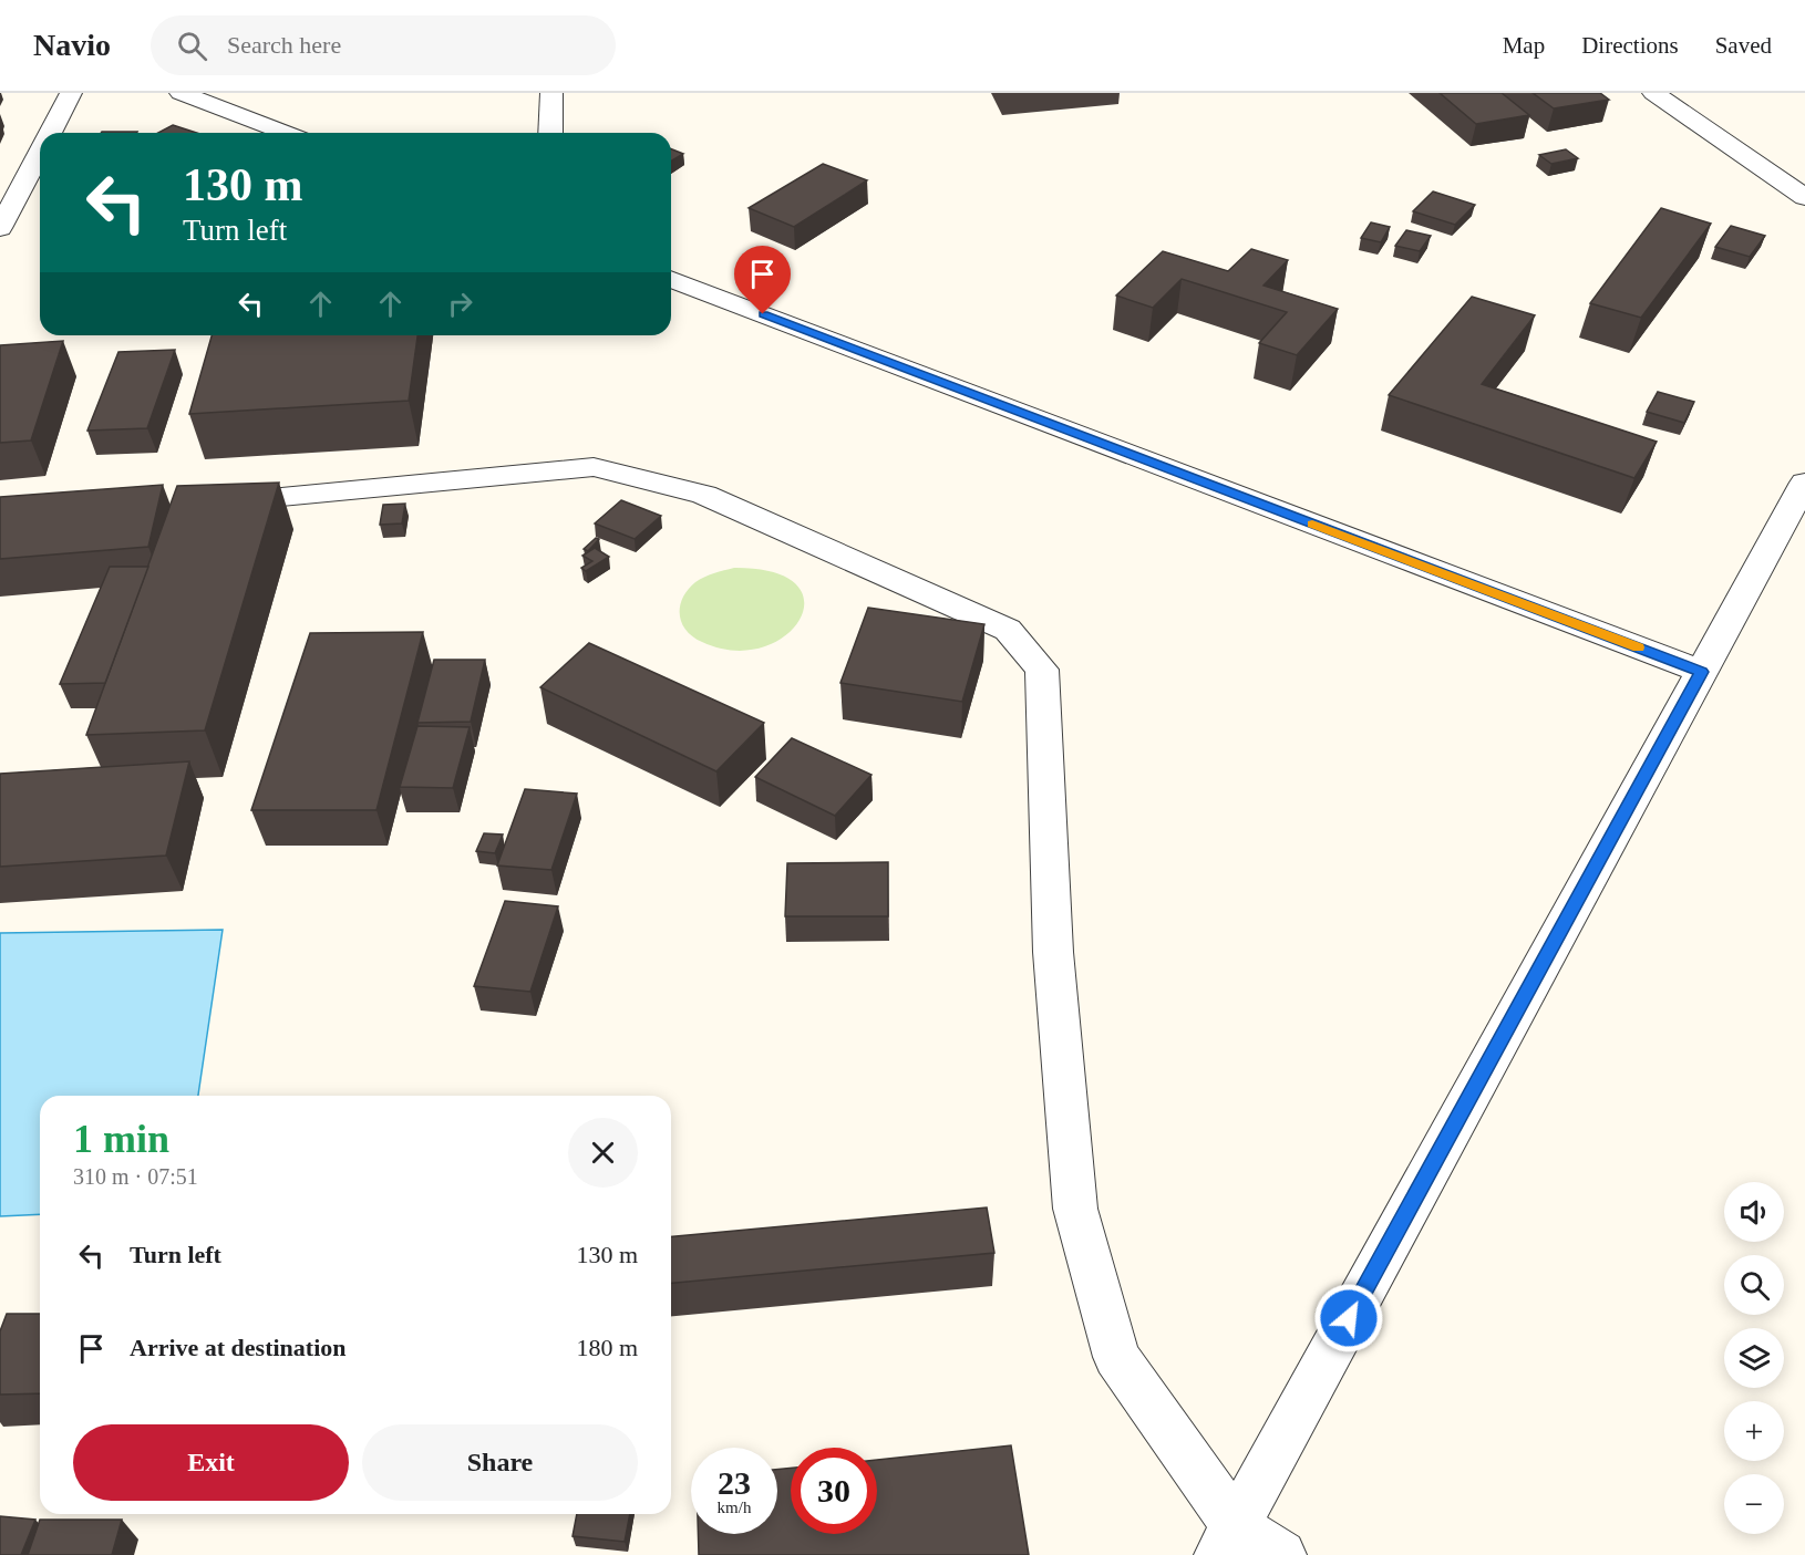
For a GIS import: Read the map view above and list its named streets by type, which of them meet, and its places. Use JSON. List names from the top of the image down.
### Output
{
  "page": {
    "header": "Navio",
    "search": "Search here",
    "nav": ["Map", "Directions", "Saved"],
    "turn": ["130 m", "Turn left"],
    "heading": ["1 min", "310 m · 07:51"],
    "map_buttons": ["+", "−"],
    "list": [
      {
        "name": "Turn left",
        "value": "130 m"
      },
      {
        "name": "Arrive at destination",
        "value": "180 m"
      }
    ],
    "buttons": ["Exit", "Share"],
    "speed": "23 km/h",
    "limit": "30"
  }
}
